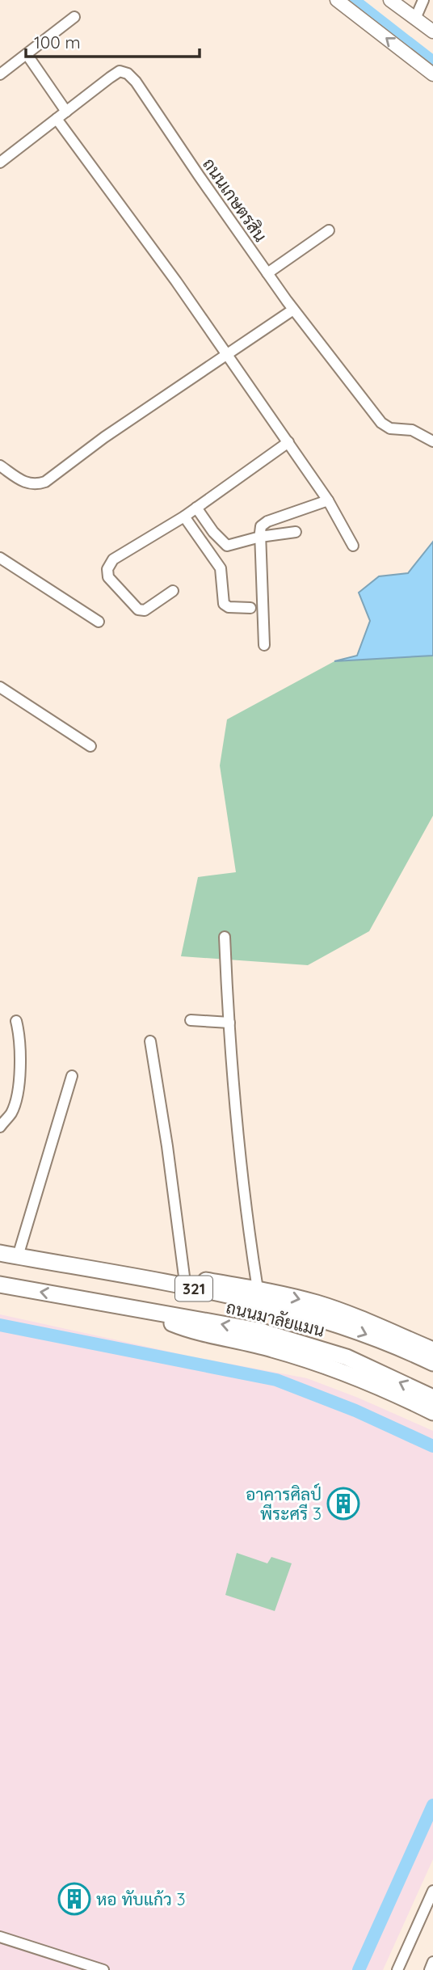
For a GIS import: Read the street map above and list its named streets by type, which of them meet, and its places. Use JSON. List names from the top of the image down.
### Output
{
  "streets": {
    "highway": ["321", "ถนนมาลัยแมน"],
    "street": ["ถนนเกษตรสิน"]
  },
  "places": {
    "building": ["อาคารศิลป์ พีระศรี 3", "หอ ทับแก้ว 3"]
  },
  "scale_bar": "100 m"
}
